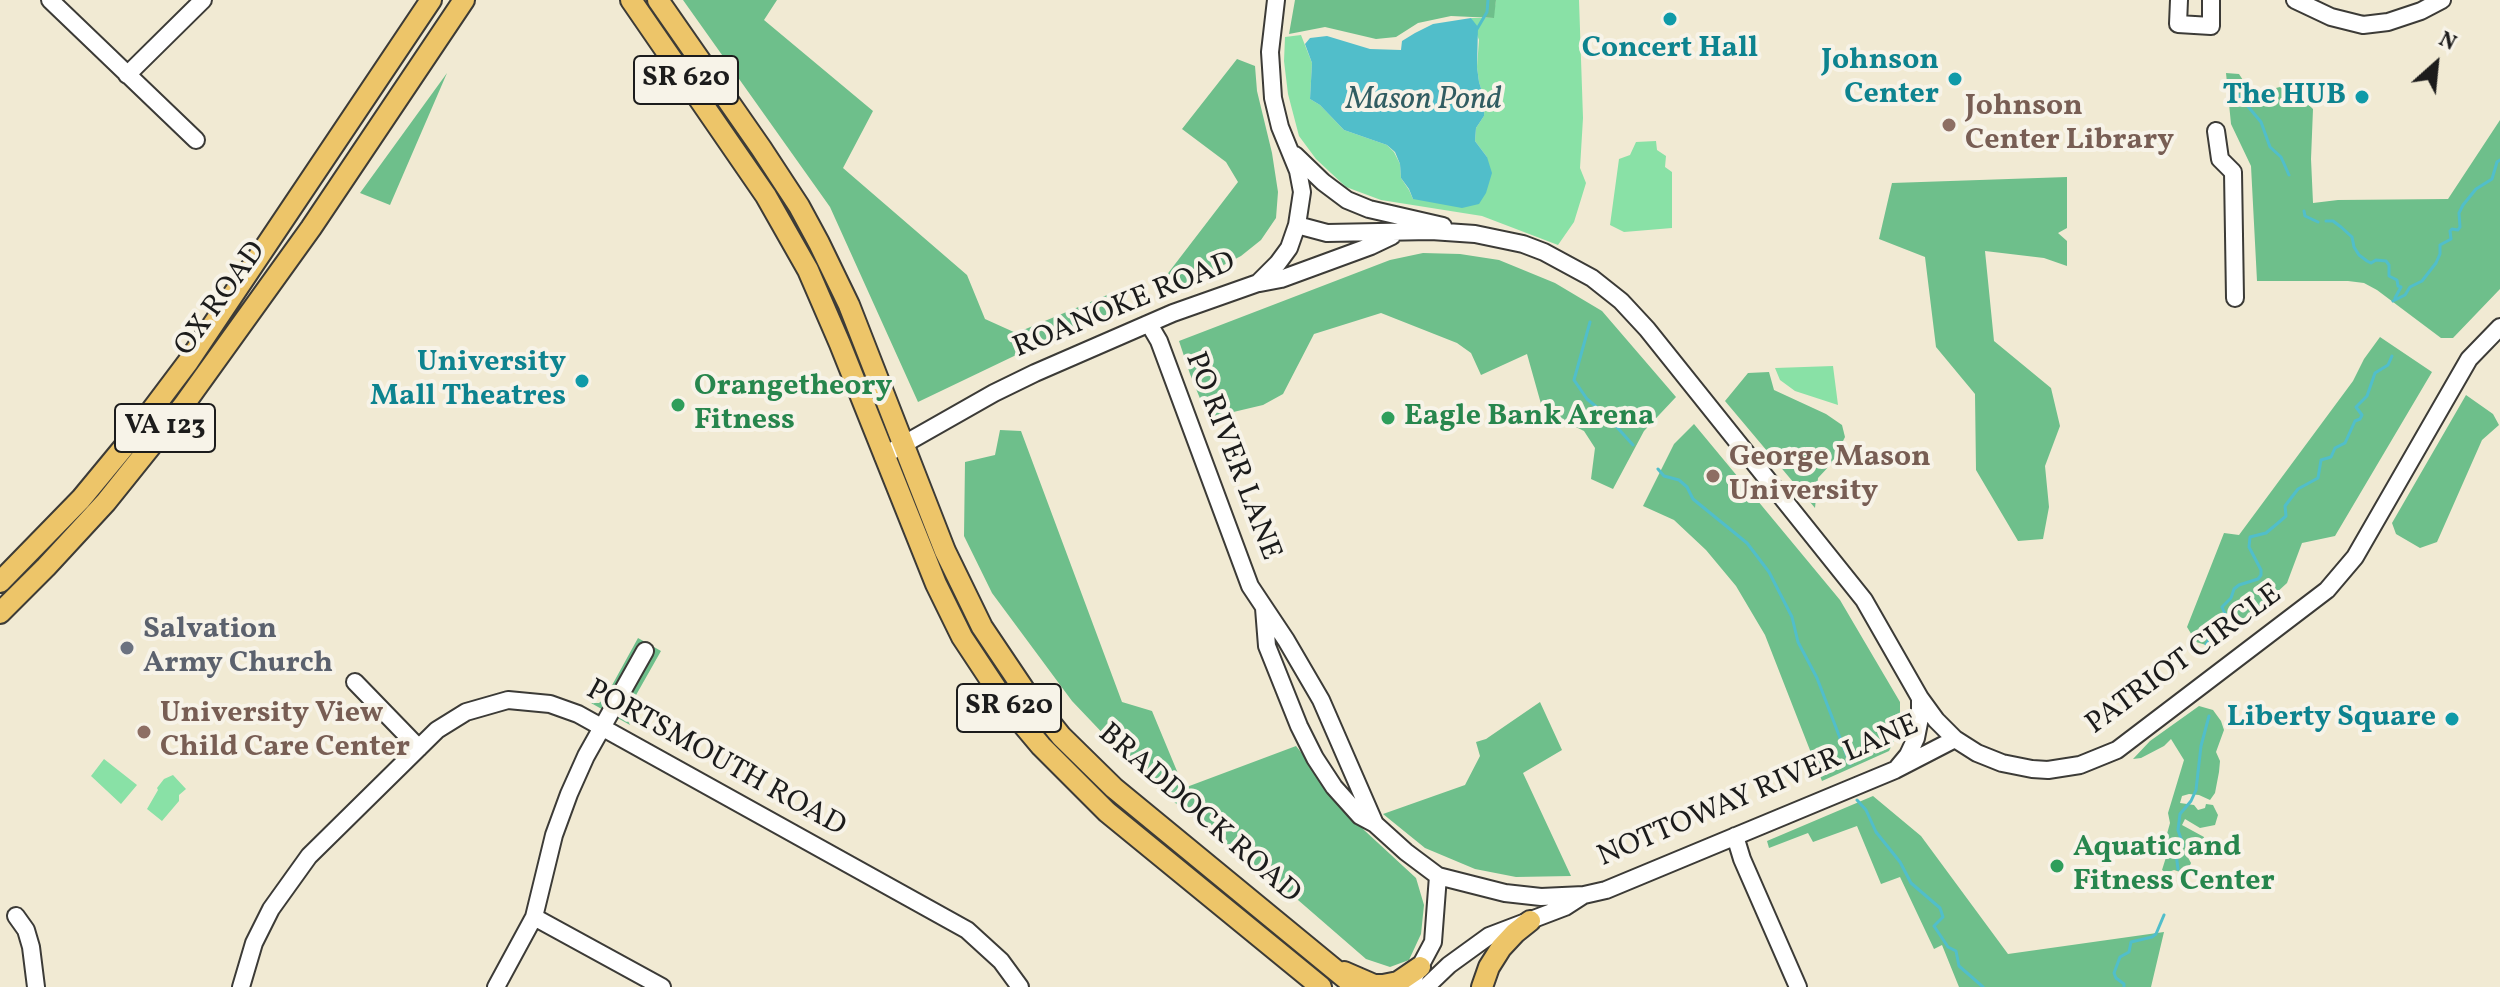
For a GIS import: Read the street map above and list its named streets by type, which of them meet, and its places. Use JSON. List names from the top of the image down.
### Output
{
  "streets": {
    "main road": [
      "SR 620",
      "OX ROAD",
      "VA 123",
      "BRADDOCK ROAD"
    ],
    "street": [
      "ROANOKE ROAD",
      "PO RIVER LANE",
      "PATRIOT CIRCLE",
      "PORTSMOUTH ROAD",
      "NOTTOWAY RIVER LANE"
    ]
  },
  "crossings": [
    ["ROANOKE ROAD", "PO RIVER LANE"],
    ["ROANOKE ROAD", "BRADDOCK ROAD"],
    ["PO RIVER LANE", "NOTTOWAY RIVER LANE"],
    ["PATRIOT CIRCLE", "NOTTOWAY RIVER LANE"]
  ],
  "water": ["Mason Pond"],
  "places": [
    "Concert Hall",
    "Johnson Center",
    "The HUB",
    "Johnson Center Library",
    "University Mall Theatres",
    "Orangetheory Fitness",
    "Eagle Bank Arena",
    "George Mason University",
    "Salvation Army Church",
    "Liberty Square",
    "University View Child Care Center",
    "Aquatic and Fitness Center"
  ],
  "north": "top right"
}
